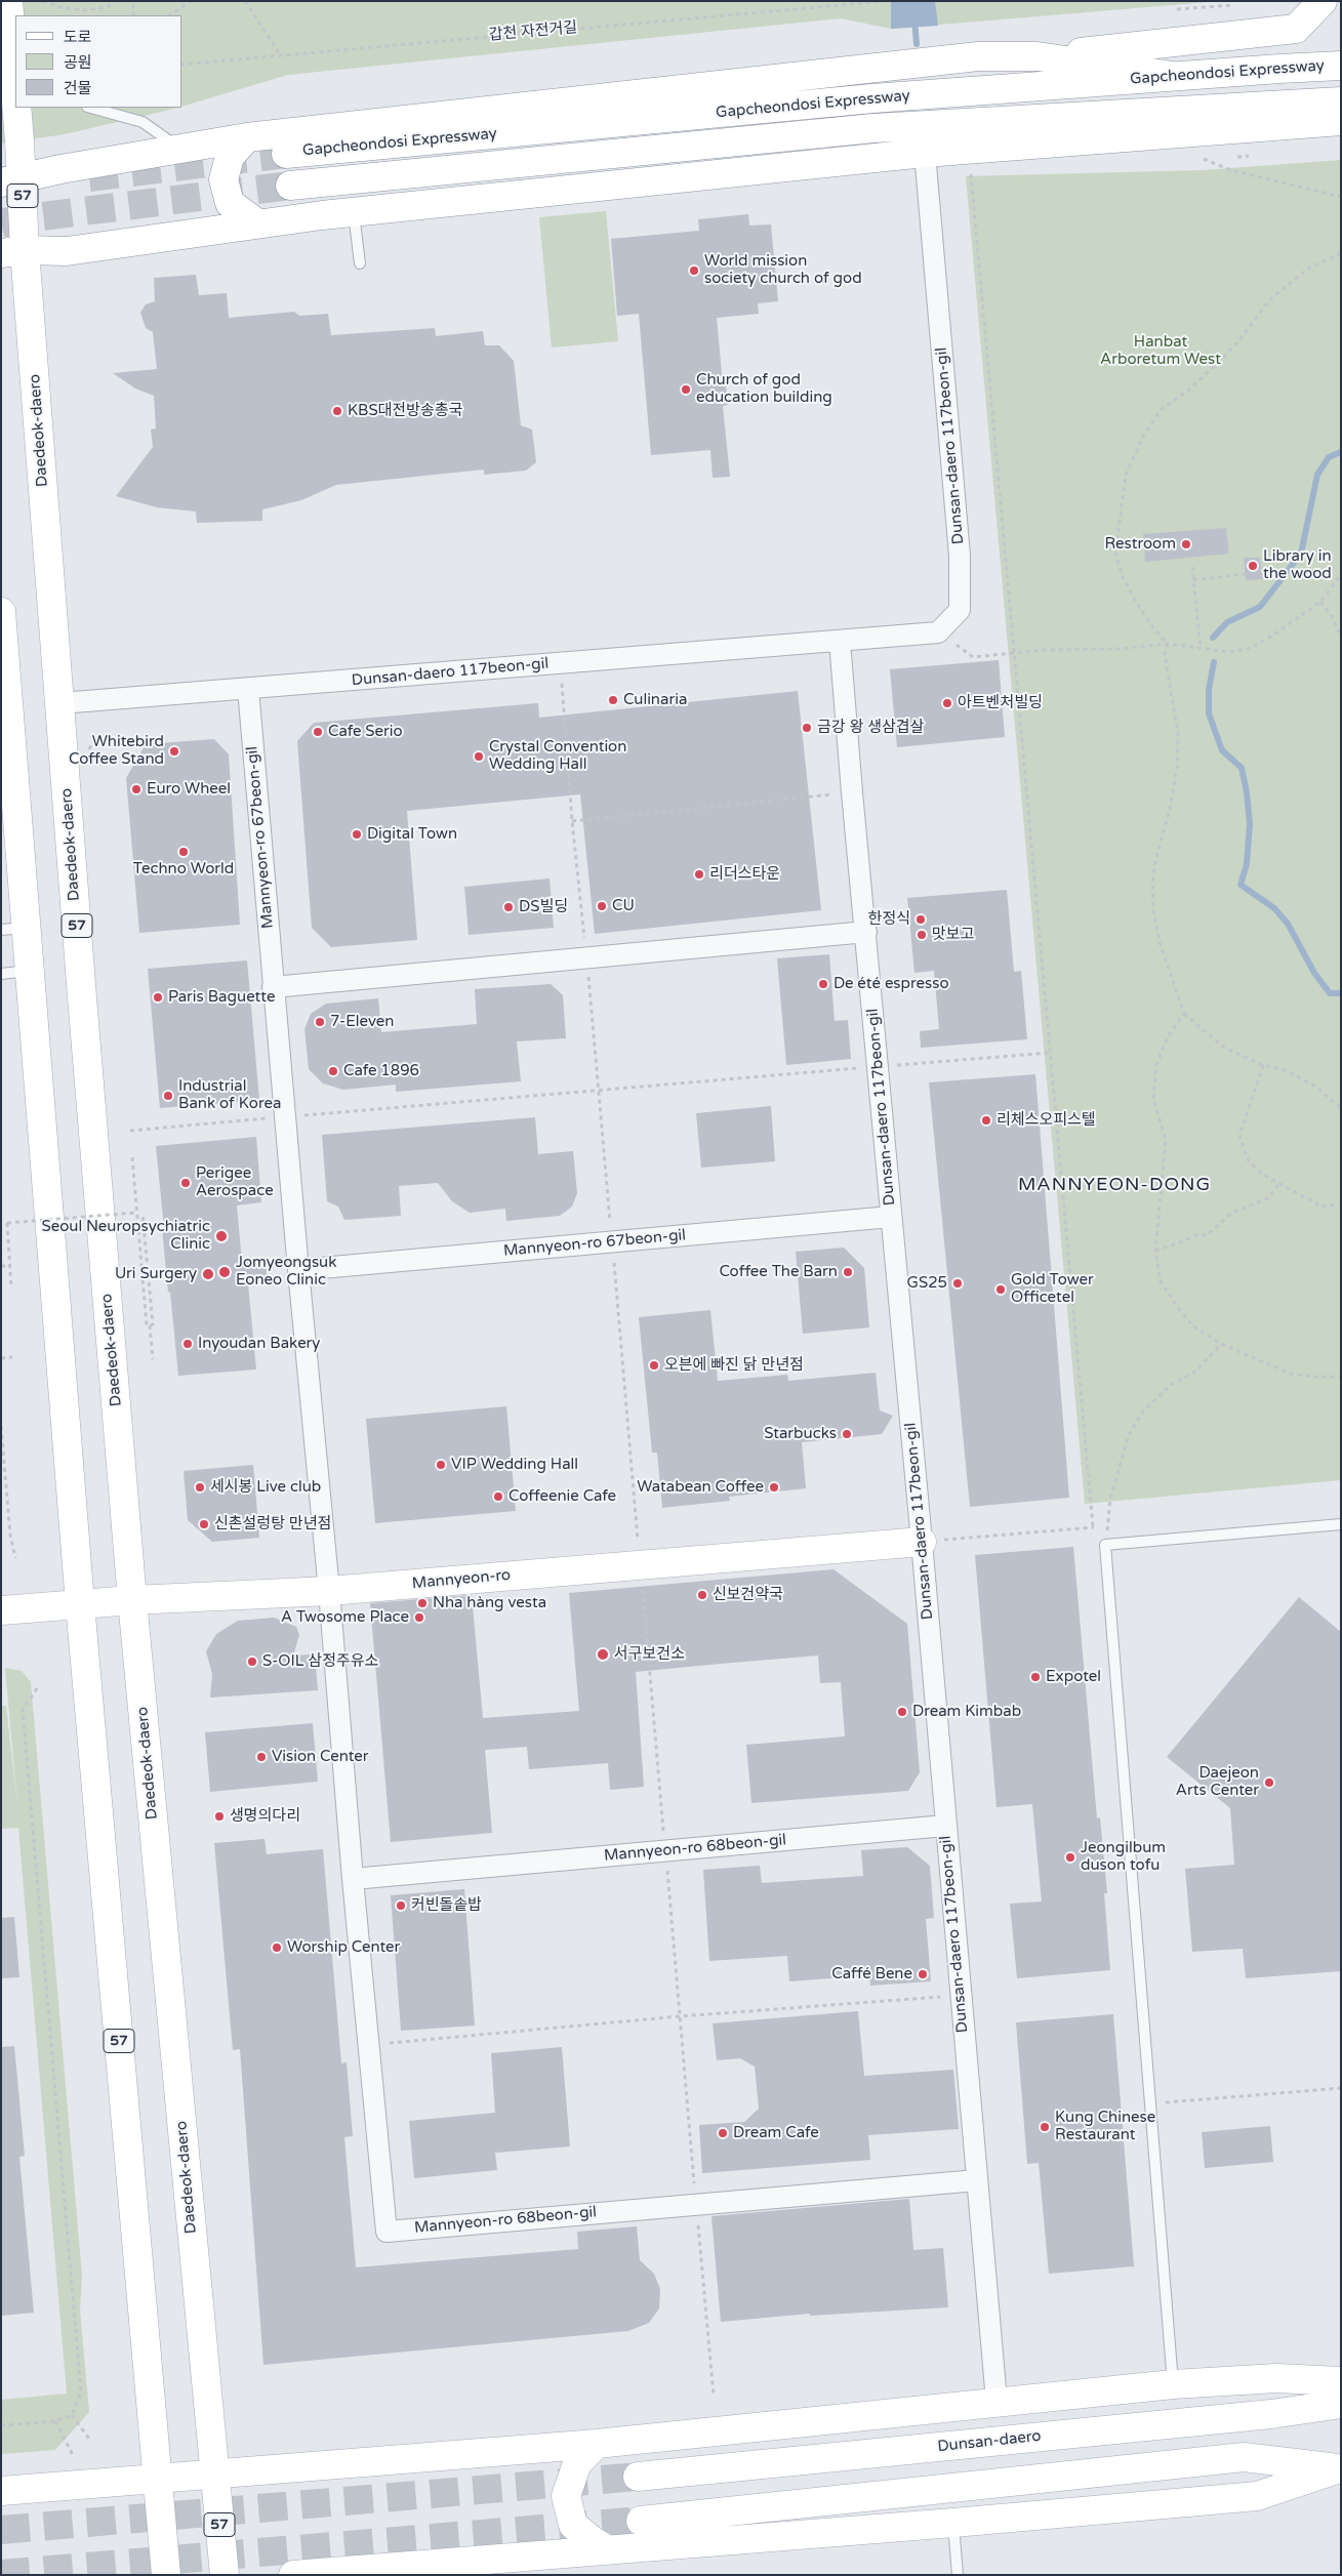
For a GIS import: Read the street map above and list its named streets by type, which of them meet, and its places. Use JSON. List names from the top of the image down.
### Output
{
  "streets": {
    "main road": [
      "Gapcheondosi Expressway",
      "57",
      "Daedeok-daero",
      "Mannyeon-ro",
      "Dunsan-daero"
    ],
    "street": ["Dunsan-daero 117beon-gil", "Mannyeon-ro 67beon-gil", "Mannyeon-ro 68beon-gil"],
    "path": ["갑천 자전거길"]
  },
  "crossings": [
    ["57", "Mannyeon-ro"],
    ["Daedeok-daero", "Dunsan-daero 117beon-gil"],
    ["Daedeok-daero", "Mannyeon-ro"],
    ["Dunsan-daero 117beon-gil", "Mannyeon-ro 67beon-gil"],
    ["Dunsan-daero 117beon-gil", "Mannyeon-ro"],
    ["Dunsan-daero 117beon-gil", "Mannyeon-ro 68beon-gil"],
    ["Mannyeon-ro 67beon-gil", "Mannyeon-ro"],
    ["Mannyeon-ro 67beon-gil", "Mannyeon-ro 68beon-gil"],
    ["Mannyeon-ro", "Mannyeon-ro 68beon-gil"]
  ],
  "districts": ["MANNYEON-DONG"],
  "parks": ["Hanbat Arboretum West"],
  "places": [
    "World mission society church of god",
    "Church of god education building",
    "KBS대전방송총국",
    "Restroom",
    "Library in the wood",
    "Culinaria",
    "아트벤처빌딩",
    "금강 왕 생삼겹살",
    "Cafe Serio",
    "Whitebird Coffee Stand",
    "Crystal Convention Wedding Hall",
    "Euro Wheel",
    "Digital Town",
    "Techno World",
    "리더스타운",
    "CU",
    "DS빌딩",
    "한정식",
    "맛보고",
    "De été espresso",
    "Paris Baguette",
    "7-Eleven",
    "Cafe 1896",
    "Industrial Bank of Korea",
    "리체스오피스텔",
    "Perigee Aerospace",
    "Seoul Neuropsychiatric Clinic",
    "Jomyeongsuk Eoneo Clinic",
    "Coffee The Barn",
    "Uri Surgery",
    "GS25",
    "Gold Tower Officetel",
    "Inyoudan Bakery",
    "오븐에 빠진 닭 만년점",
    "Starbucks",
    "VIP Wedding Hall",
    "세시봉 Live club",
    "Watabean Coffee",
    "Coffeenie Cafe",
    "신촌설렁탕 만년점",
    "신보건약국",
    "Nha hàng vesta",
    "A Twosome Place",
    "서구보건소",
    "S-OIL 삼정주유소",
    "Expotel",
    "Dream Kimbab",
    "Vision Center",
    "Daejeon Arts Center",
    "생명의다리",
    "Jeongilbum duson tofu",
    "커빈돌솥밥",
    "Worship Center",
    "Caffé Bene",
    "Kung Chinese Restaurant",
    "Dream Cafe"
  ],
  "legend": ["도로", "공원", "건물"]
}
